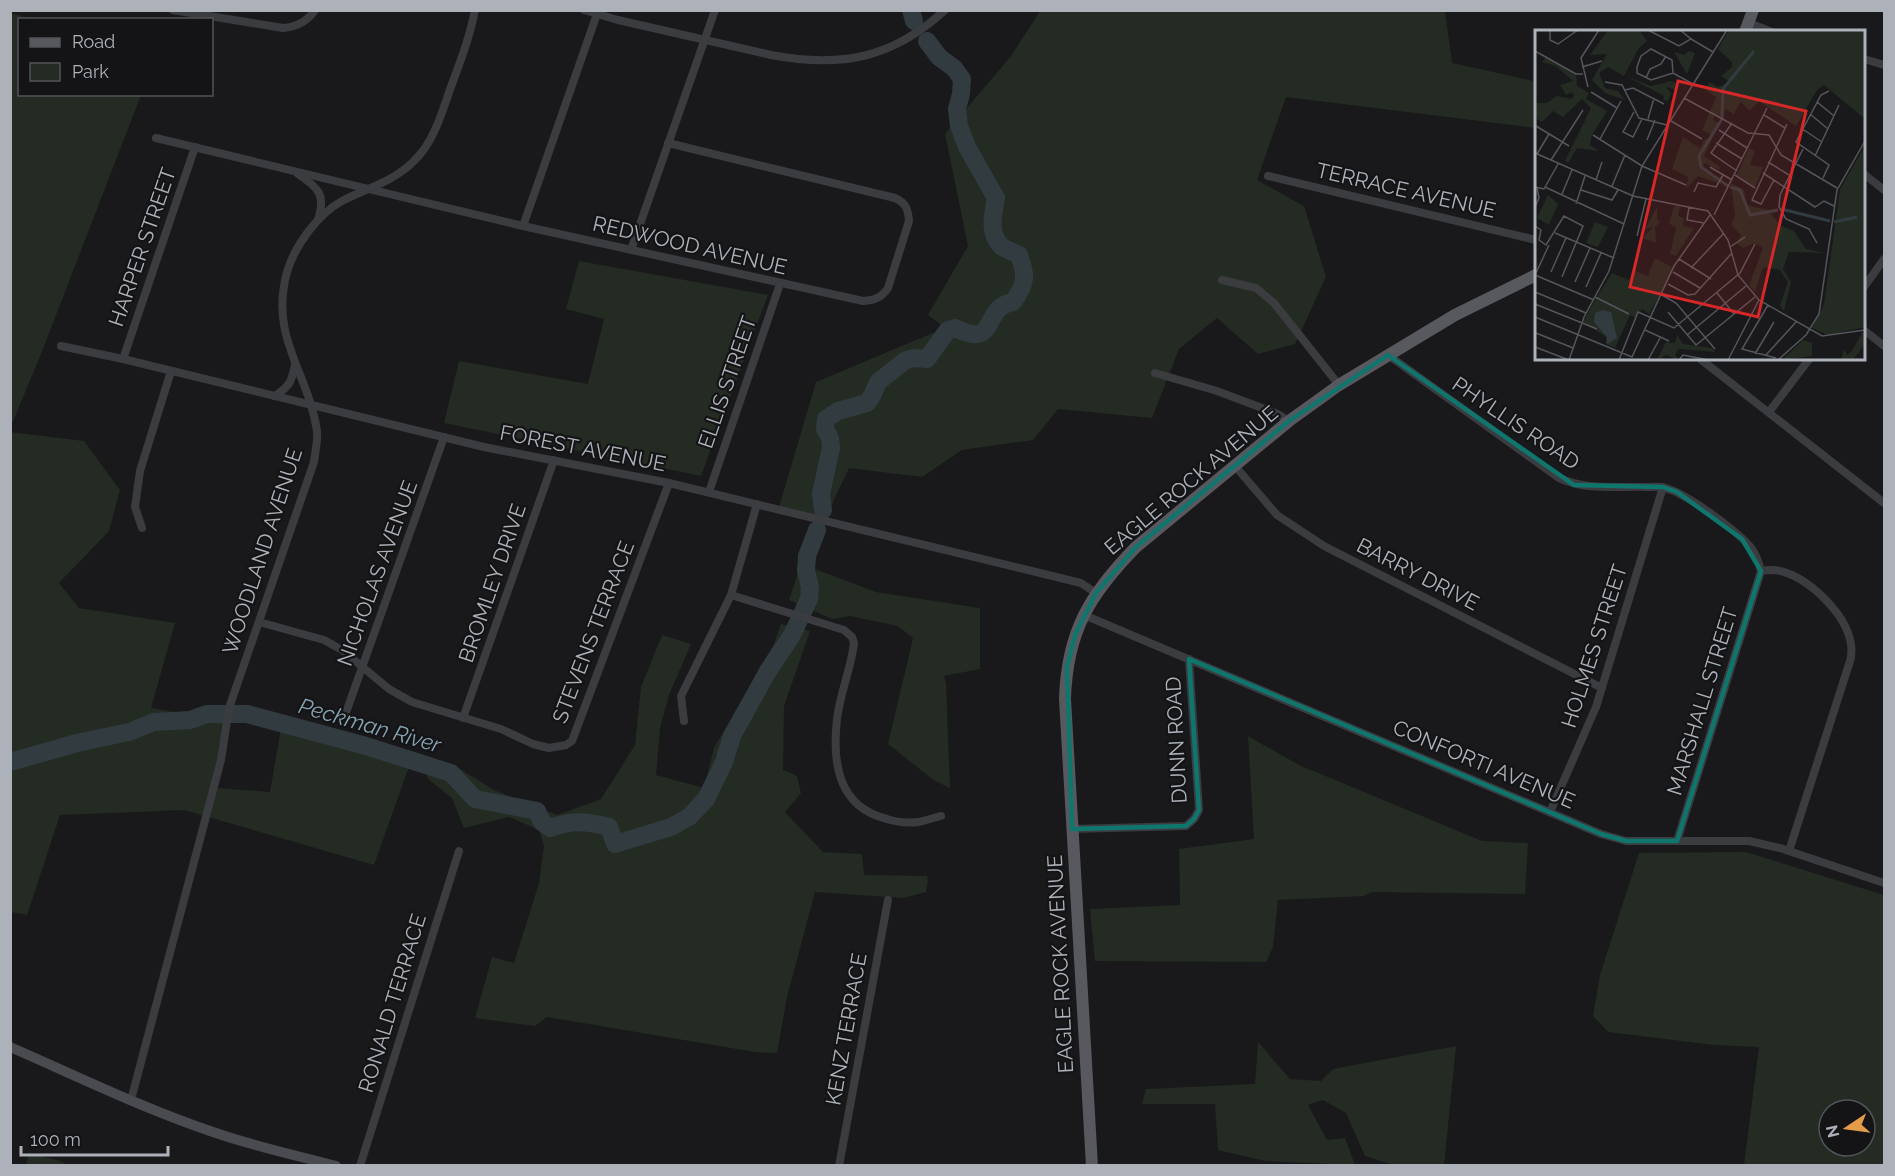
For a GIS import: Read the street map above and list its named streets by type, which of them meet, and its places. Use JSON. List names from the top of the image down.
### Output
{
  "streets": {
    "main road": ["EAGLE ROCK AVENUE"],
    "street": [
      "TERRACE AVENUE",
      "REDWOOD AVENUE",
      "HARPER STREET",
      "ELLIS STREET",
      "PHYLLIS ROAD",
      "FOREST AVENUE",
      "WOODLAND AVENUE",
      "NICHOLAS AVENUE",
      "BARRY DRIVE",
      "BROMLEY DRIVE",
      "STEVENS TERRACE",
      "HOLMES STREET",
      "MARSHALL STREET",
      "DUNN ROAD",
      "CONFORTI AVENUE",
      "RONALD TERRACE",
      "KENZ TERRACE"
    ]
  },
  "crossings": [
    ["REDWOOD AVENUE", "HARPER STREET"],
    ["REDWOOD AVENUE", "ELLIS STREET"],
    ["REDWOOD AVENUE", "WOODLAND AVENUE"],
    ["HARPER STREET", "FOREST AVENUE"],
    ["ELLIS STREET", "FOREST AVENUE"],
    ["PHYLLIS ROAD", "EAGLE ROCK AVENUE"],
    ["PHYLLIS ROAD", "HOLMES STREET"],
    ["PHYLLIS ROAD", "MARSHALL STREET"],
    ["FOREST AVENUE", "EAGLE ROCK AVENUE"],
    ["FOREST AVENUE", "WOODLAND AVENUE"],
    ["FOREST AVENUE", "NICHOLAS AVENUE"],
    ["FOREST AVENUE", "BROMLEY DRIVE"],
    ["FOREST AVENUE", "STEVENS TERRACE"],
    ["EAGLE ROCK AVENUE", "BARRY DRIVE"],
    ["EAGLE ROCK AVENUE", "DUNN ROAD"],
    ["EAGLE ROCK AVENUE", "CONFORTI AVENUE"],
    ["WOODLAND AVENUE", "STEVENS TERRACE"],
    ["NICHOLAS AVENUE", "STEVENS TERRACE"],
    ["BARRY DRIVE", "HOLMES STREET"],
    ["BROMLEY DRIVE", "STEVENS TERRACE"],
    ["HOLMES STREET", "CONFORTI AVENUE"],
    ["MARSHALL STREET", "CONFORTI AVENUE"],
    ["DUNN ROAD", "CONFORTI AVENUE"]
  ],
  "water": ["Peckman River"],
  "legend": ["Road", "Park"],
  "scale_bar": "100 m",
  "north": "left"
}
